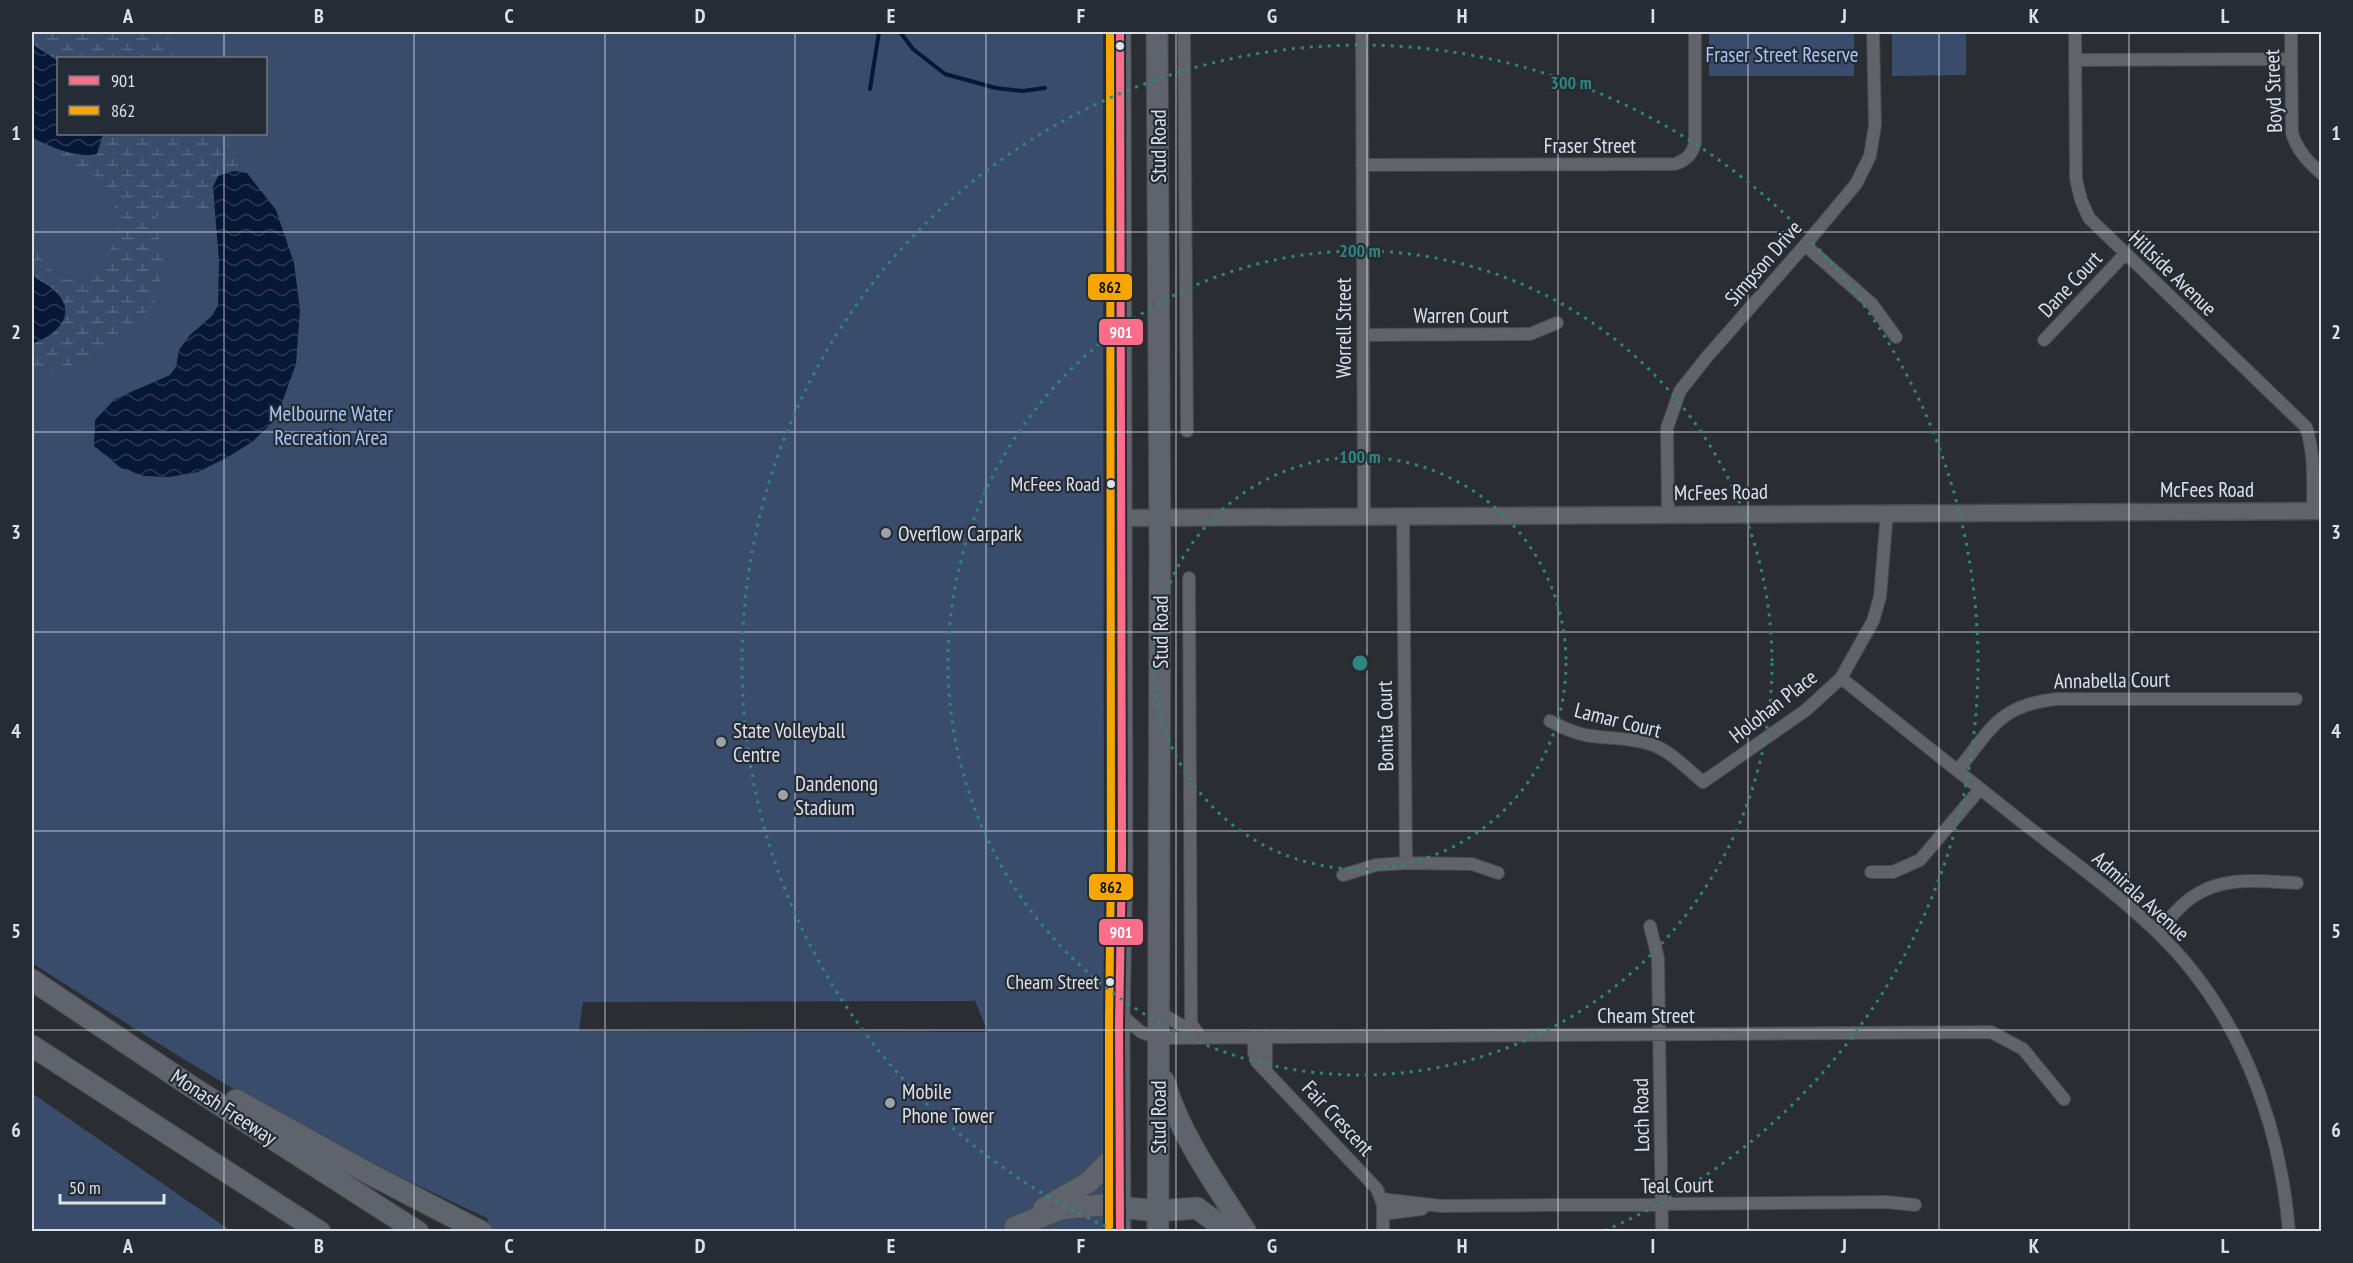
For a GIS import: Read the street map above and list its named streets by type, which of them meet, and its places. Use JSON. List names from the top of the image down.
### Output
{
  "streets": {
    "highway": ["Stud Road", "Monash Freeway"],
    "street": [
      "Boyd Street",
      "Fraser Street",
      "Simpson Drive",
      "Hillside Avenue",
      "Dane Court",
      "Warren Court",
      "Worrell Street",
      "McFees Road",
      "Annabella Court",
      "Holohan Place",
      "Lamar Court",
      "Bonita Court",
      "Admirala Avenue",
      "Cheam Street",
      "Loch Road",
      "Fair Crescent",
      "Teal Court"
    ]
  },
  "crossings": [
    ["Fraser Street", "Worrell Street"],
    ["Stud Road", "McFees Road"],
    ["Stud Road", "Cheam Street"],
    ["Simpson Drive", "McFees Road"],
    ["Hillside Avenue", "Dane Court"],
    ["Hillside Avenue", "McFees Road"],
    ["Warren Court", "Worrell Street"],
    ["Worrell Street", "McFees Road"],
    ["McFees Road", "Holohan Place"],
    ["McFees Road", "Bonita Court"],
    ["Annabella Court", "Admirala Avenue"],
    ["Holohan Place", "Lamar Court"],
    ["Holohan Place", "Admirala Avenue"],
    ["Cheam Street", "Loch Road"],
    ["Cheam Street", "Fair Crescent"],
    ["Loch Road", "Teal Court"],
    ["Fair Crescent", "Teal Court"]
  ],
  "parks": ["Fraser Street Reserve", "Melbourne Water Recreation Area"],
  "places": [
    "McFees Road",
    "Overflow Carpark",
    "State Volleyball Centre",
    "Dandenong Stadium",
    "Cheam Street",
    "Mobile Phone Tower"
  ],
  "lines": ["transit line 901", "transit line 862"],
  "legend": ["901", "862"],
  "scale_bar": "50 m",
  "grid": {
    "columns": [
      "A",
      "B",
      "C",
      "D",
      "E",
      "F",
      "G",
      "H",
      "I",
      "J",
      "K",
      "L"
    ],
    "rows": [
      "1",
      "2",
      "3",
      "4",
      "5",
      "6"
    ]
  },
  "rings": ["300 m", "200 m", "100 m"]
}
